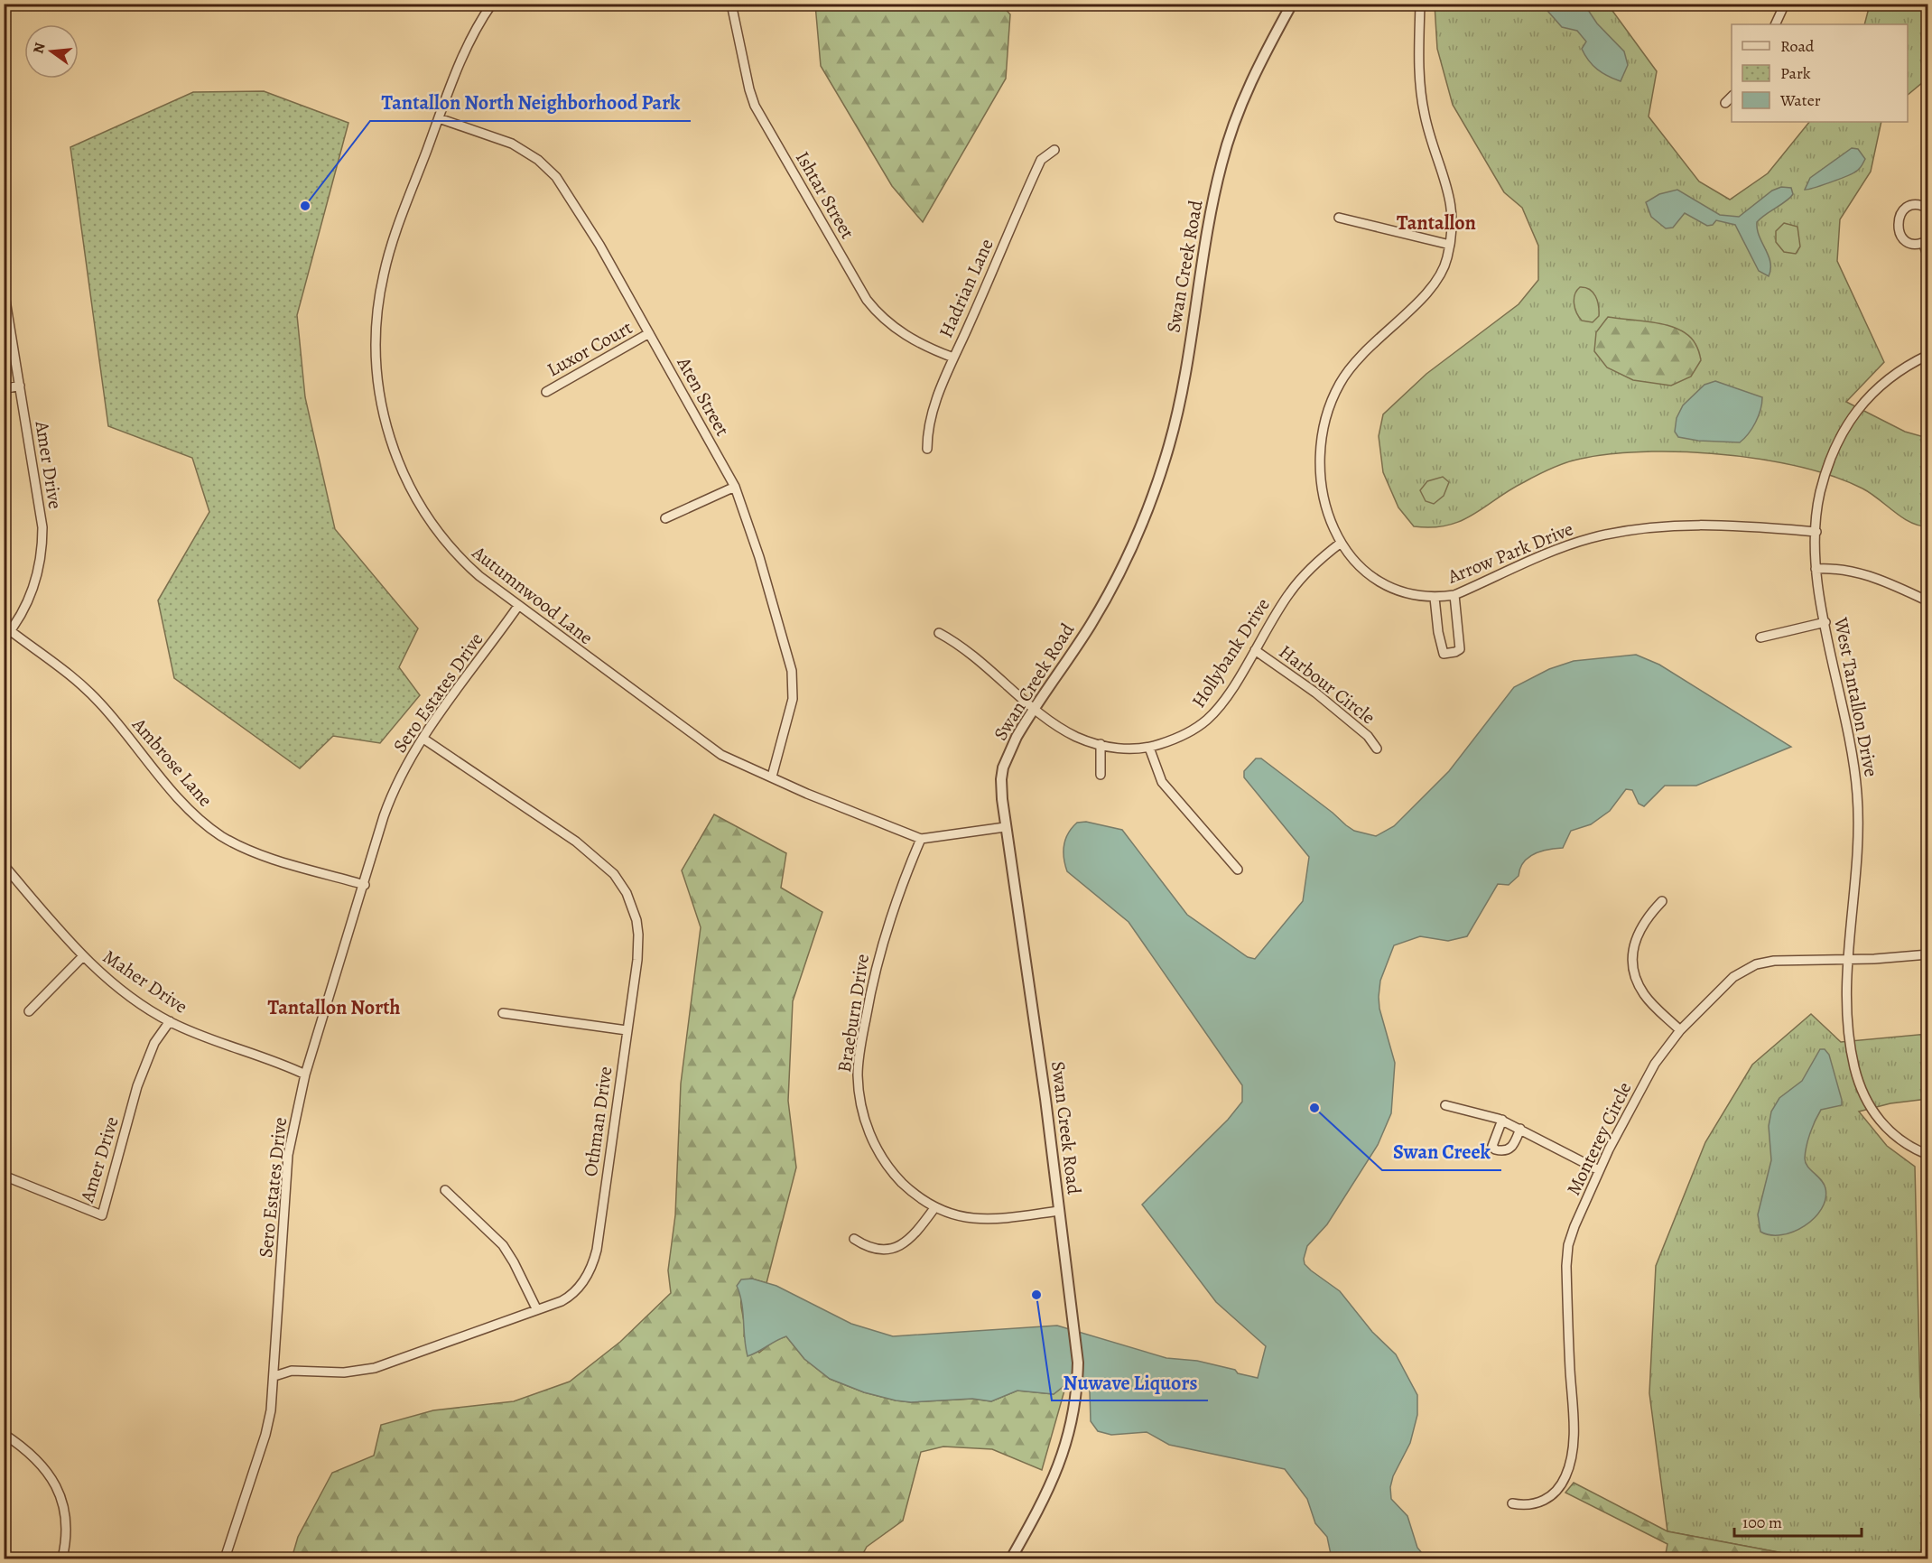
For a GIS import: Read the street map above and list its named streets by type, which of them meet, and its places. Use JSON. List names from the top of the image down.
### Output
{
  "streets": {
    "street": [
      "Ishtar Street",
      "Swan Creek Road",
      "Hadrian Lane",
      "Luxor Court",
      "Aten Street",
      "Amer Drive",
      "Arrow Park Drive",
      "Autumnwood Lane",
      "Hollybank Drive",
      "Harbour Circle",
      "Sero Estates Drive",
      "West Tantallon Drive",
      "Ambrose Lane",
      "Maher Drive",
      "Braeburn Drive",
      "Othman Drive",
      "Monterey Circle"
    ]
  },
  "crossings": [
    ["Ishtar Street", "Hadrian Lane"],
    ["Swan Creek Road", "Autumnwood Lane"],
    ["Swan Creek Road", "Hollybank Drive"],
    ["Swan Creek Road", "Braeburn Drive"],
    ["Luxor Court", "Aten Street"],
    ["Aten Street", "Autumnwood Lane"],
    ["Amer Drive", "Ambrose Lane"],
    ["Amer Drive", "Maher Drive"],
    ["Arrow Park Drive", "Hollybank Drive"],
    ["Arrow Park Drive", "West Tantallon Drive"],
    ["Autumnwood Lane", "Sero Estates Drive"],
    ["Autumnwood Lane", "Braeburn Drive"],
    ["Hollybank Drive", "Harbour Circle"],
    ["Sero Estates Drive", "Ambrose Lane"],
    ["Sero Estates Drive", "Maher Drive"],
    ["Sero Estates Drive", "Othman Drive"],
    ["West Tantallon Drive", "Monterey Circle"]
  ],
  "districts": ["Tantallon", "Tantallon North"],
  "places": ["Tantallon North Neighborhood Park", "Swan Creek", "Nuwave Liquors"],
  "legend": ["Road", "Park", "Water"],
  "scale_bar": "100 m",
  "north": "left"
}
